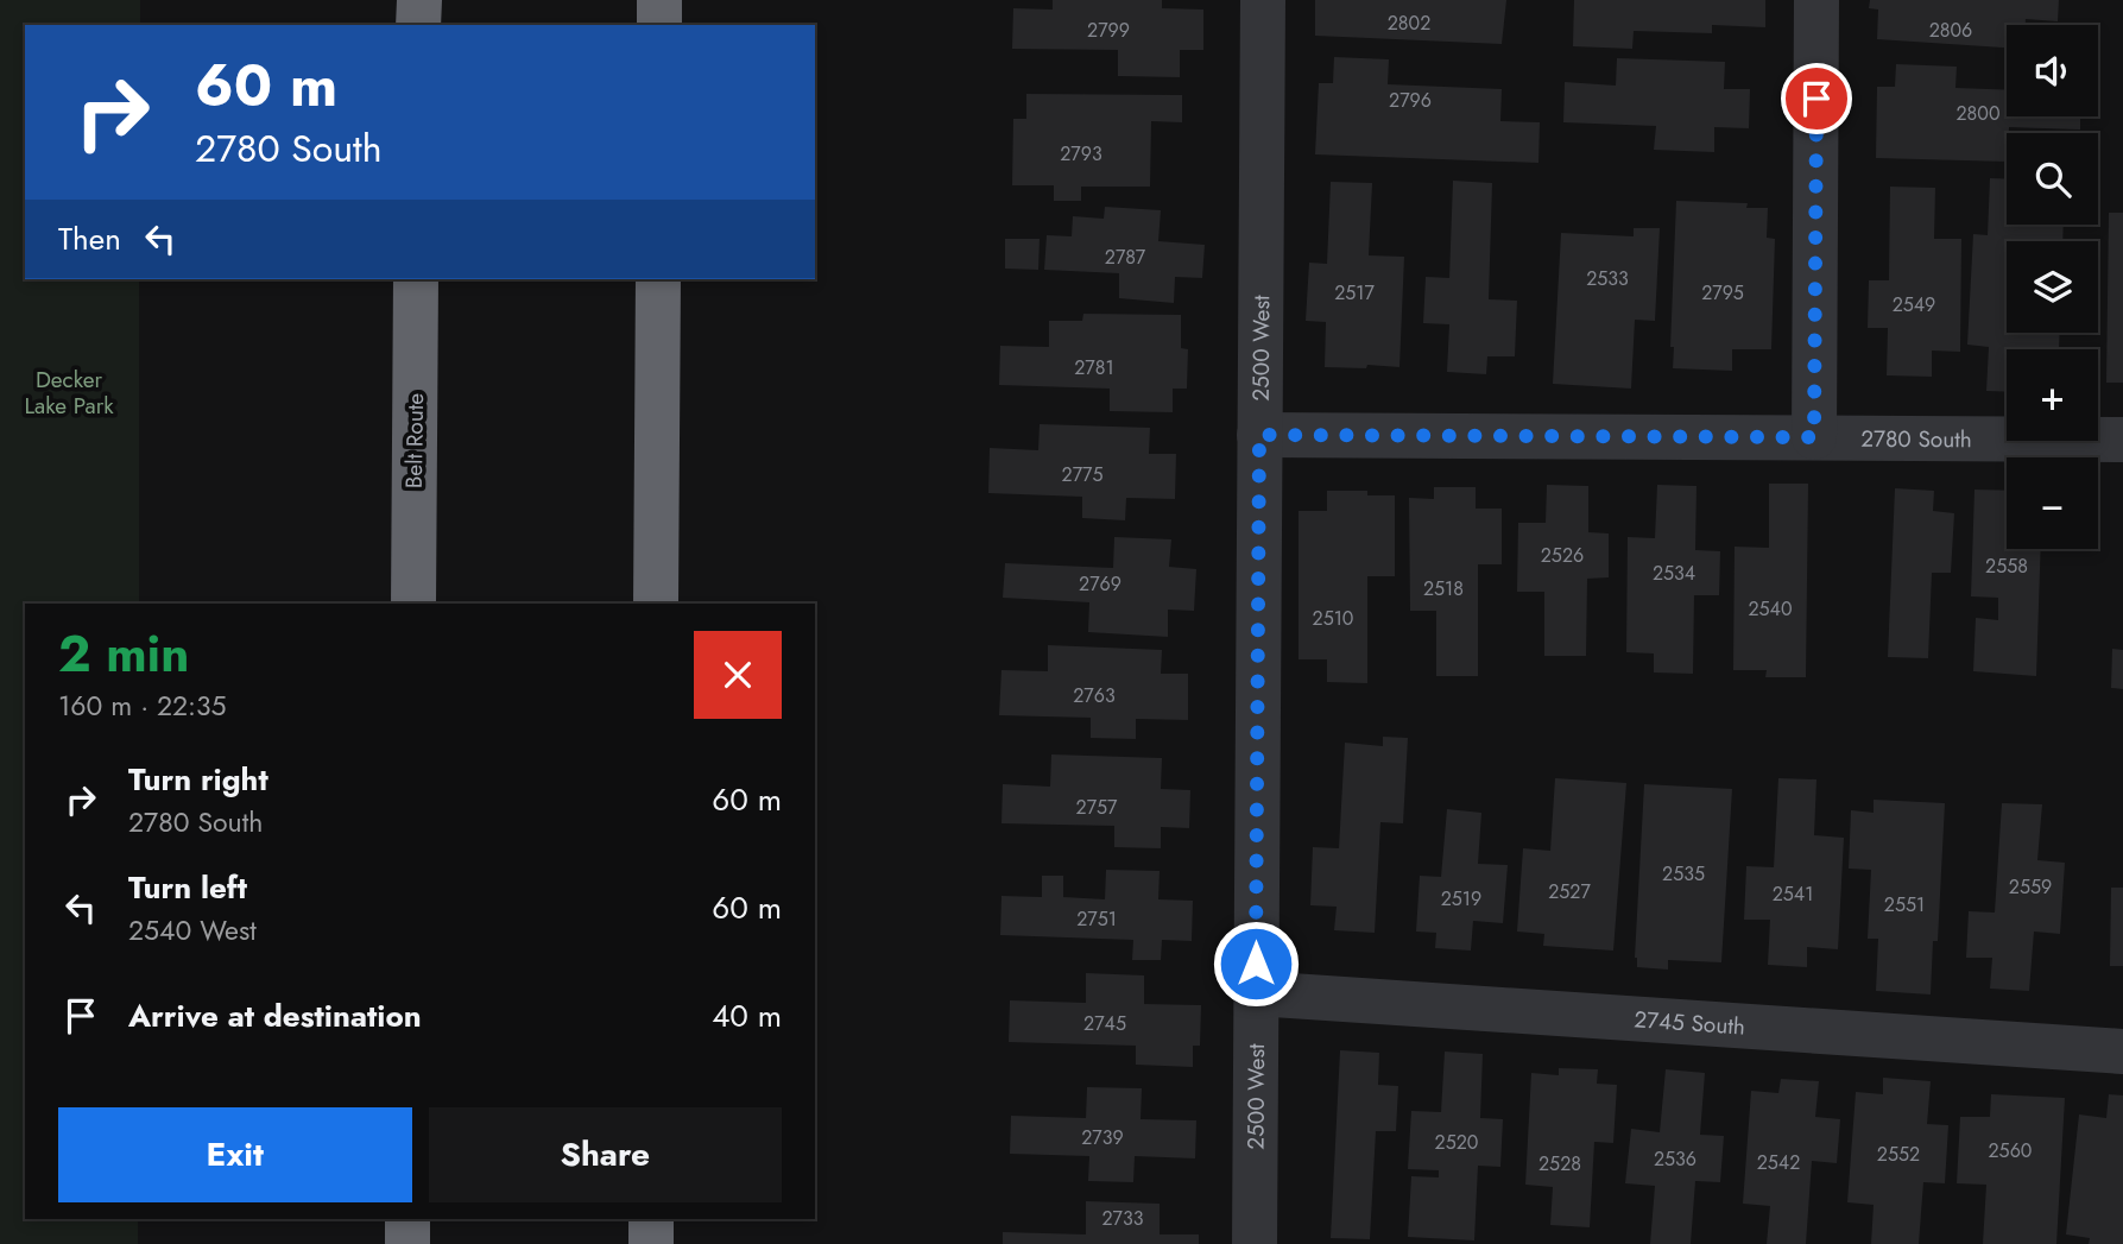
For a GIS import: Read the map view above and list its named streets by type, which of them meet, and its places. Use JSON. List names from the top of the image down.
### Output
{
  "streets": {
    "highway": ["Belt Route"],
    "lane": ["2500 West", "2780 South", "2745 South"]
  },
  "crossings": [
    ["2500 West", "2780 South"],
    ["2500 West", "2745 South"]
  ],
  "parks": ["Decker Lake Park"],
  "house_numbers": [
    "2802",
    "2799",
    "2806",
    "2796",
    "2800",
    "2793",
    "2787",
    "2533",
    "2517",
    "2795",
    "2549",
    "2781",
    "2775",
    "2526",
    "2558",
    "2534",
    "2769",
    "2518",
    "2540",
    "2510",
    "2763",
    "2757",
    "2535",
    "2559",
    "2527",
    "2541",
    "2519",
    "2551",
    "2751",
    "2745",
    "2739",
    "2520",
    "2560",
    "2552",
    "2536",
    "2542",
    "2528",
    "2733"
  ],
  "page": {
    "map_buttons": ["+", "−"],
    "turn": ["60 m", "2780 South"],
    "then": "Then",
    "heading": ["2 min", "160 m · 22:35"],
    "list": [
      {
        "name": "Turn right",
        "note": "2780 South",
        "value": "60 m"
      },
      {
        "name": "Turn left",
        "note": "2540 West",
        "value": "60 m"
      },
      {
        "name": "Arrive at destination",
        "value": "40 m"
      }
    ],
    "buttons": ["Exit", "Share"]
  }
}
